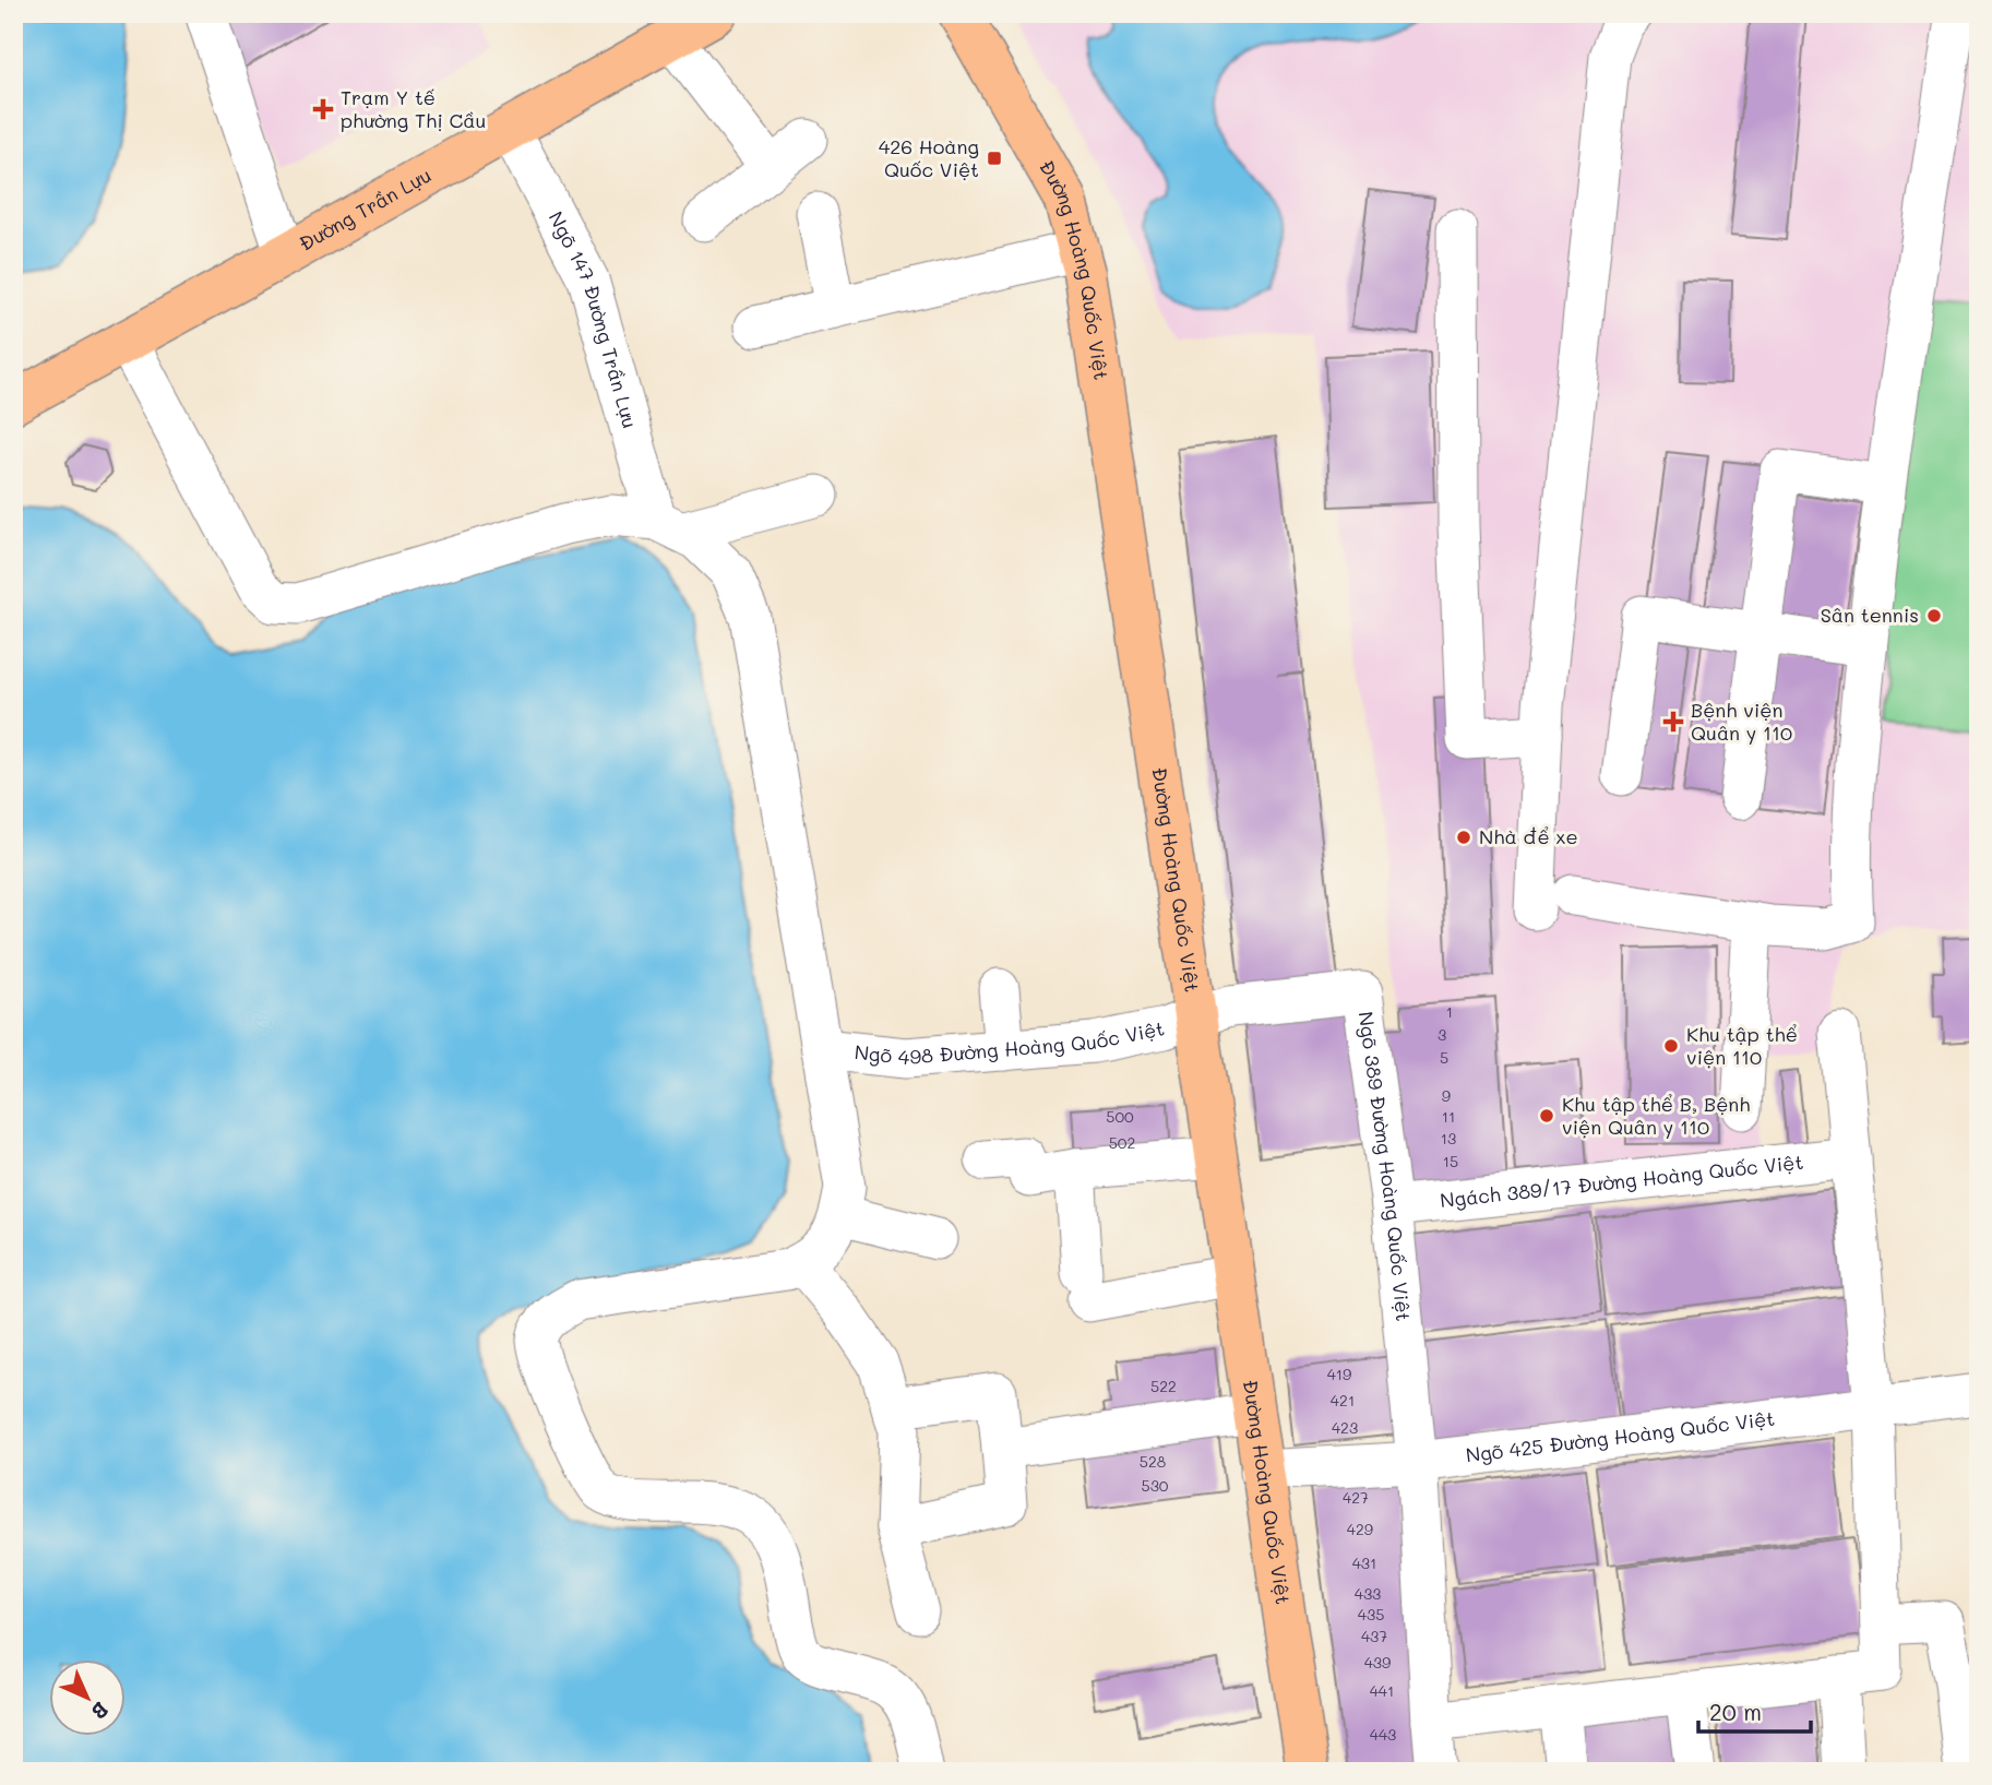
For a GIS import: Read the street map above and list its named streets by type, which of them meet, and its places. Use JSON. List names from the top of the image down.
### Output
{
  "streets": {
    "main road": ["Đường Trần Lựu", "Đường Hoàng Quốc Việt"],
    "street": [
      "Ngõ 147 Đường Trần Lựu",
      "Ngõ 498 Đường Hoàng Quốc Việt",
      "Ngõ 389 Đường Hoàng Quốc Việt",
      "Ngách 389/17 Đường Hoàng Quốc Việt",
      "Ngõ 425 Đường Hoàng Quốc Việt"
    ]
  },
  "crossings": [
    ["Đường Trần Lựu", "Ngõ 147 Đường Trần Lựu"],
    ["Đường Hoàng Quốc Việt", "Ngõ 498 Đường Hoàng Quốc Việt"],
    ["Đường Hoàng Quốc Việt", "Ngõ 389 Đường Hoàng Quốc Việt"],
    ["Đường Hoàng Quốc Việt", "Ngõ 425 Đường Hoàng Quốc Việt"],
    ["Ngõ 498 Đường Hoàng Quốc Việt", "Ngõ 389 Đường Hoàng Quốc Việt"],
    ["Ngõ 389 Đường Hoàng Quốc Việt", "Ngách 389/17 Đường Hoàng Quốc Việt"],
    ["Ngõ 389 Đường Hoàng Quốc Việt", "Ngõ 425 Đường Hoàng Quốc Việt"]
  ],
  "places": {
    "health": ["Trạm Y tế phường Thị Cầu", "Bệnh viện Quân y 110"],
    "transit": ["426 Hoàng Quốc Việt"],
    "other": [
      "Sân tennis",
      "Nhà để xe",
      "Khu tập thể viện 110",
      "Khu tập thể B, Bệnh viện Quân y 110"
    ]
  },
  "house_numbers": [
    "1",
    "3",
    "5",
    "9",
    "500",
    "11",
    "13",
    "502",
    "15",
    "419",
    "522",
    "421",
    "423",
    "528",
    "530",
    "427",
    "429",
    "431",
    "433",
    "435",
    "437",
    "439",
    "441",
    "443"
  ],
  "scale_bar": "20 m",
  "north": "bottom right"
}
